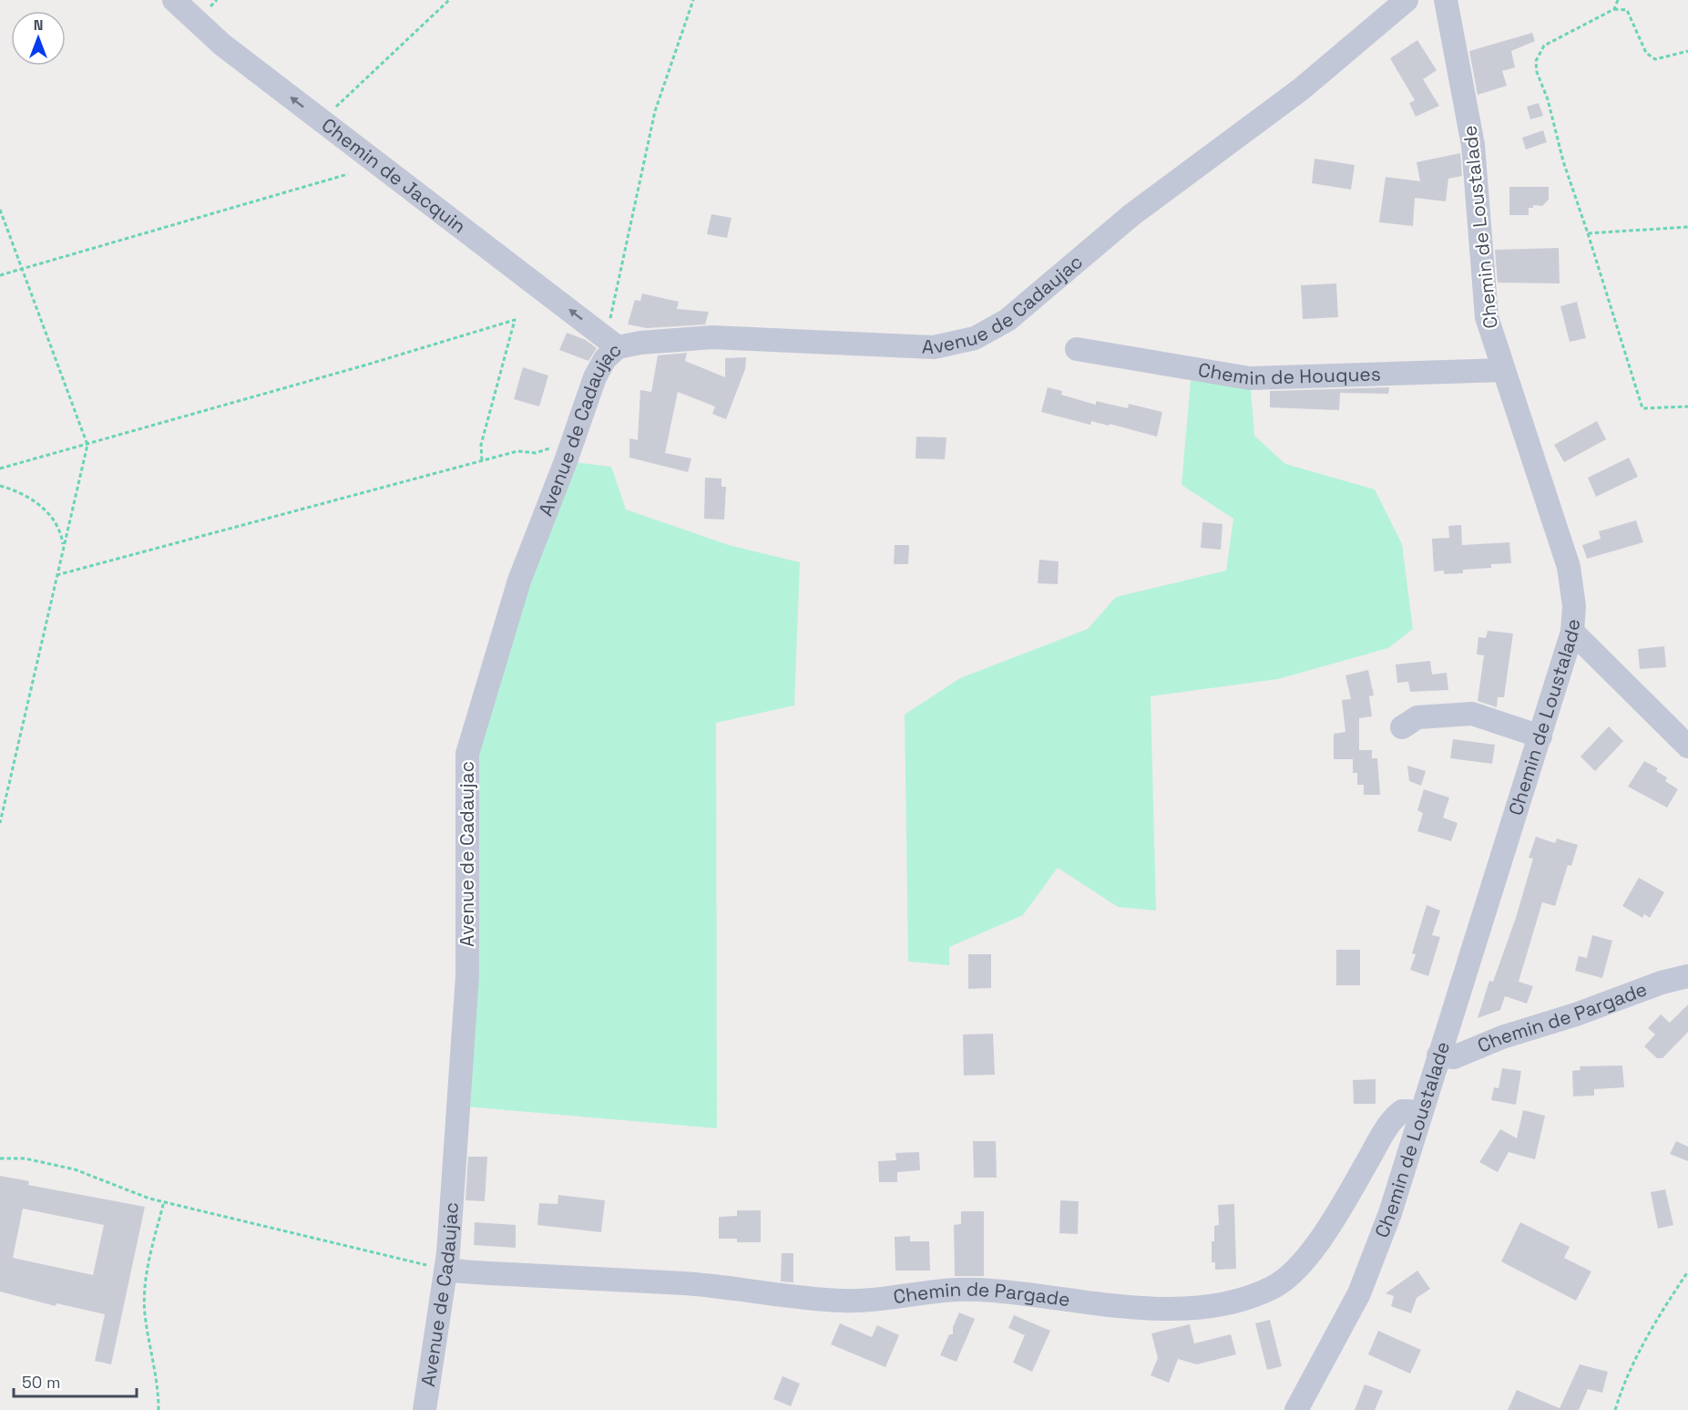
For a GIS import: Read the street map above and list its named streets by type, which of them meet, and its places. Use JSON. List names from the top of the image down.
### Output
{
  "streets": {
    "street": [
      "Chemin de Jacquin",
      "Chemin de Loustalade",
      "Avenue de Cadaujac",
      "Chemin de Houques",
      "Chemin de Pargade"
    ]
  },
  "crossings": [
    ["Chemin de Jacquin", "Avenue de Cadaujac"],
    ["Chemin de Loustalade", "Chemin de Houques"],
    ["Chemin de Loustalade", "Chemin de Pargade"],
    ["Avenue de Cadaujac", "Chemin de Pargade"]
  ],
  "one_way": ["Chemin de Jacquin"],
  "scale_bar": "50 m",
  "north": "top"
}
